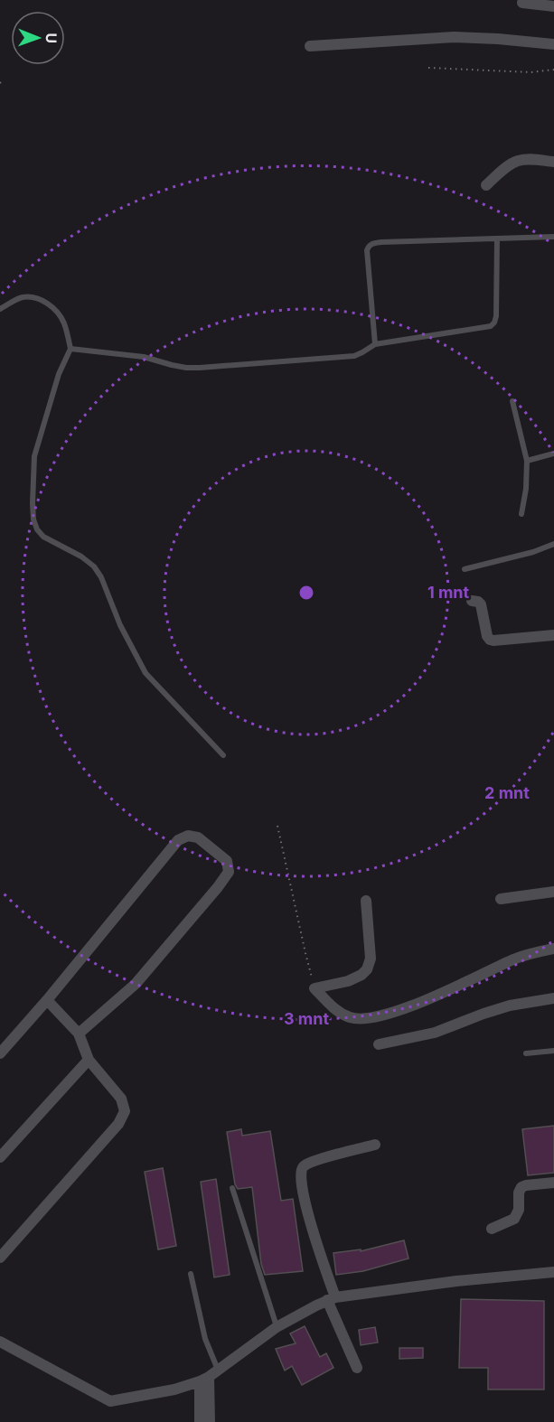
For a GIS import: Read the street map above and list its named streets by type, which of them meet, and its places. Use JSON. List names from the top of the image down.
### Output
{
  "north": "right",
  "rings": ["1 mnt", "2 mnt", "3 mnt"]
}
